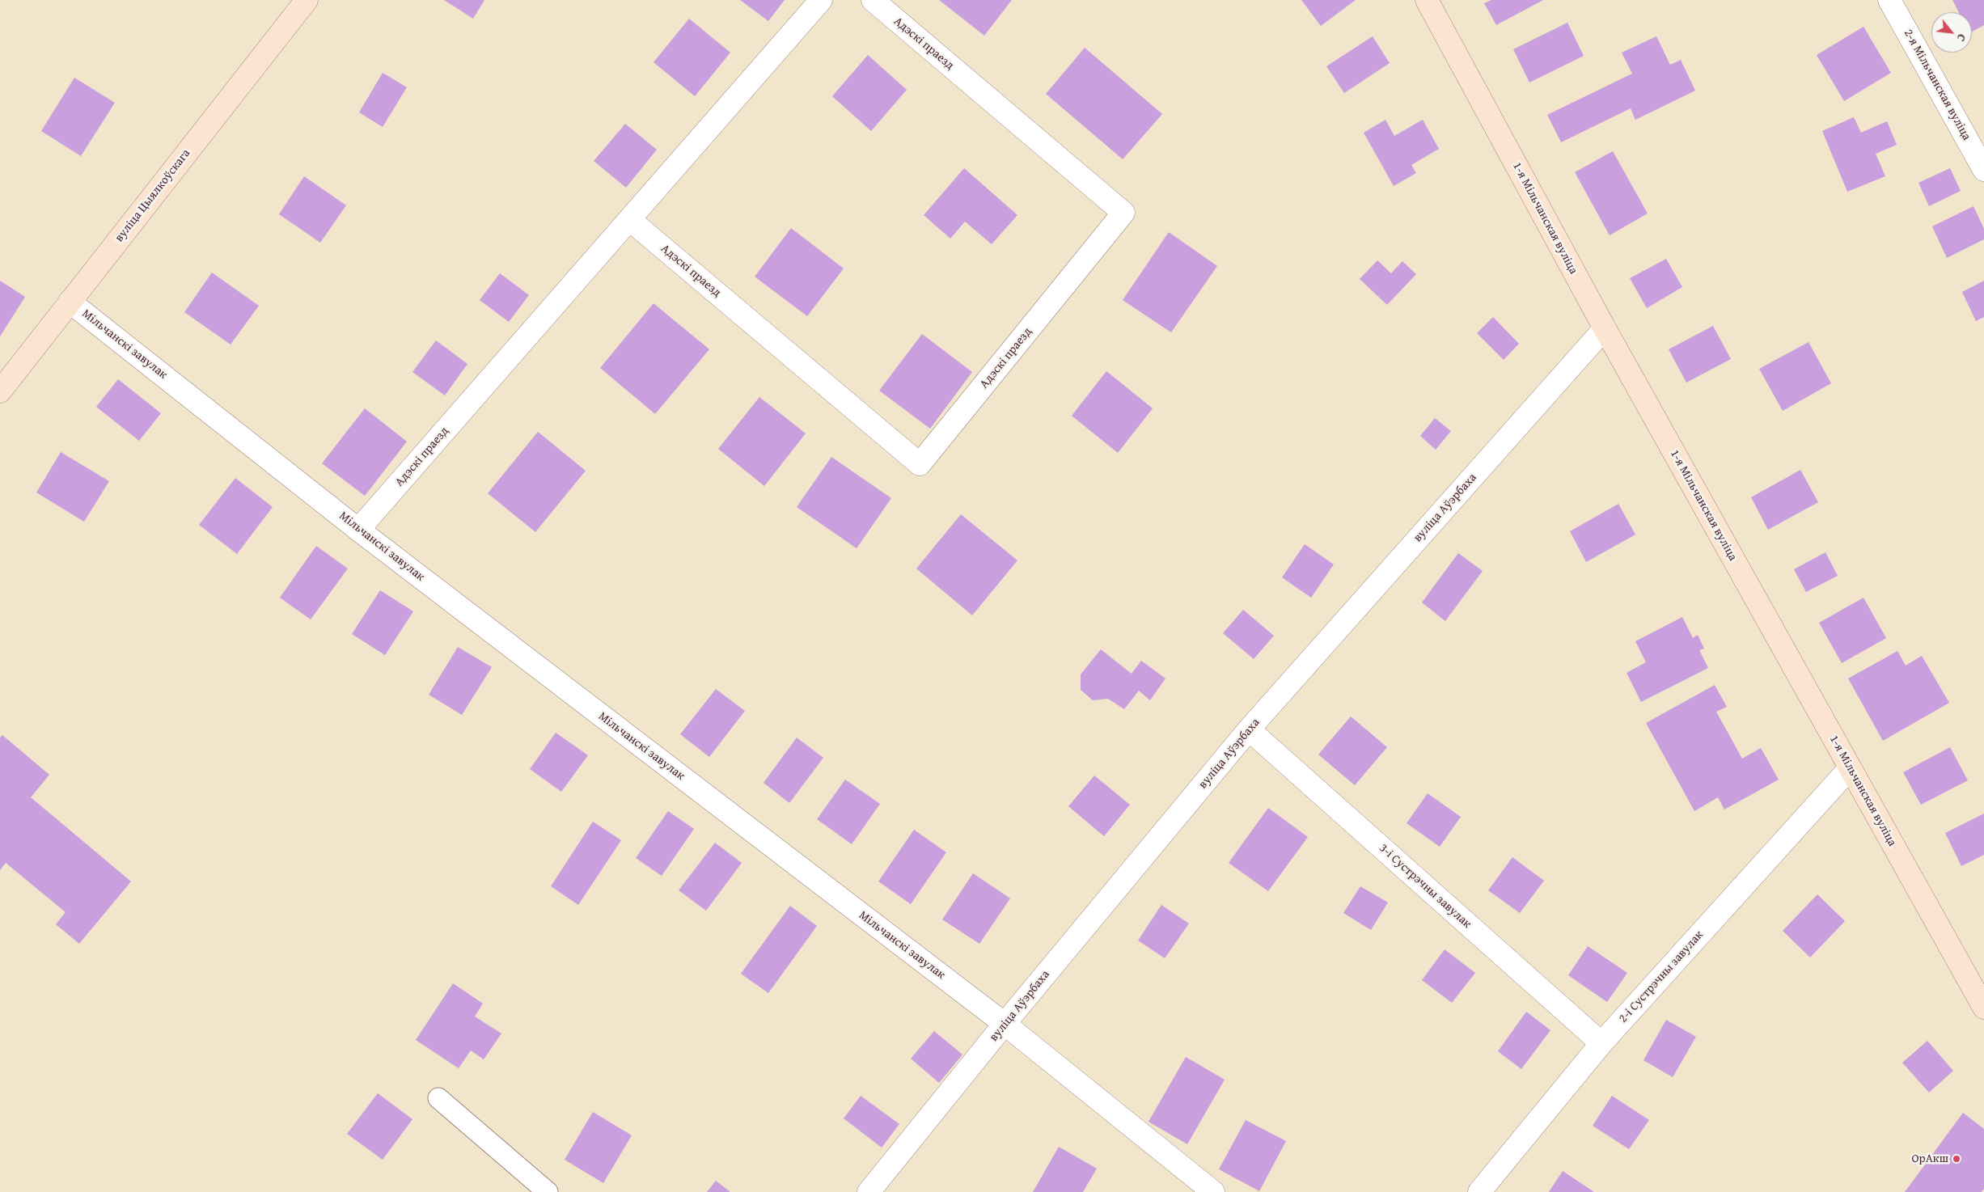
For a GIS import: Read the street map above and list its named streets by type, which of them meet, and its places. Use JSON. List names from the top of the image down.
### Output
{
  "streets": {
    "street": [
      "Адэскі праезд",
      "2-я Мільчанская вуліца",
      "вуліца Цыялкоўскага",
      "1-я Мільчанская вуліца",
      "Мільчанскі завулак",
      "вуліца Аўэрбаха",
      "3-і Сустрэчны завулак",
      "2-і Сустрэчны завулак"
    ]
  },
  "crossings": [
    ["Адэскі праезд", "Мільчанскі завулак"],
    ["вуліца Цыялкоўскага", "Мільчанскі завулак"],
    ["1-я Мільчанская вуліца", "вуліца Аўэрбаха"],
    ["1-я Мільчанская вуліца", "2-і Сустрэчны завулак"],
    ["Мільчанскі завулак", "вуліца Аўэрбаха"],
    ["вуліца Аўэрбаха", "3-і Сустрэчны завулак"],
    ["3-і Сустрэчны завулак", "2-і Сустрэчны завулак"]
  ],
  "places": ["ОрАкш"],
  "north": "bottom right"
}
